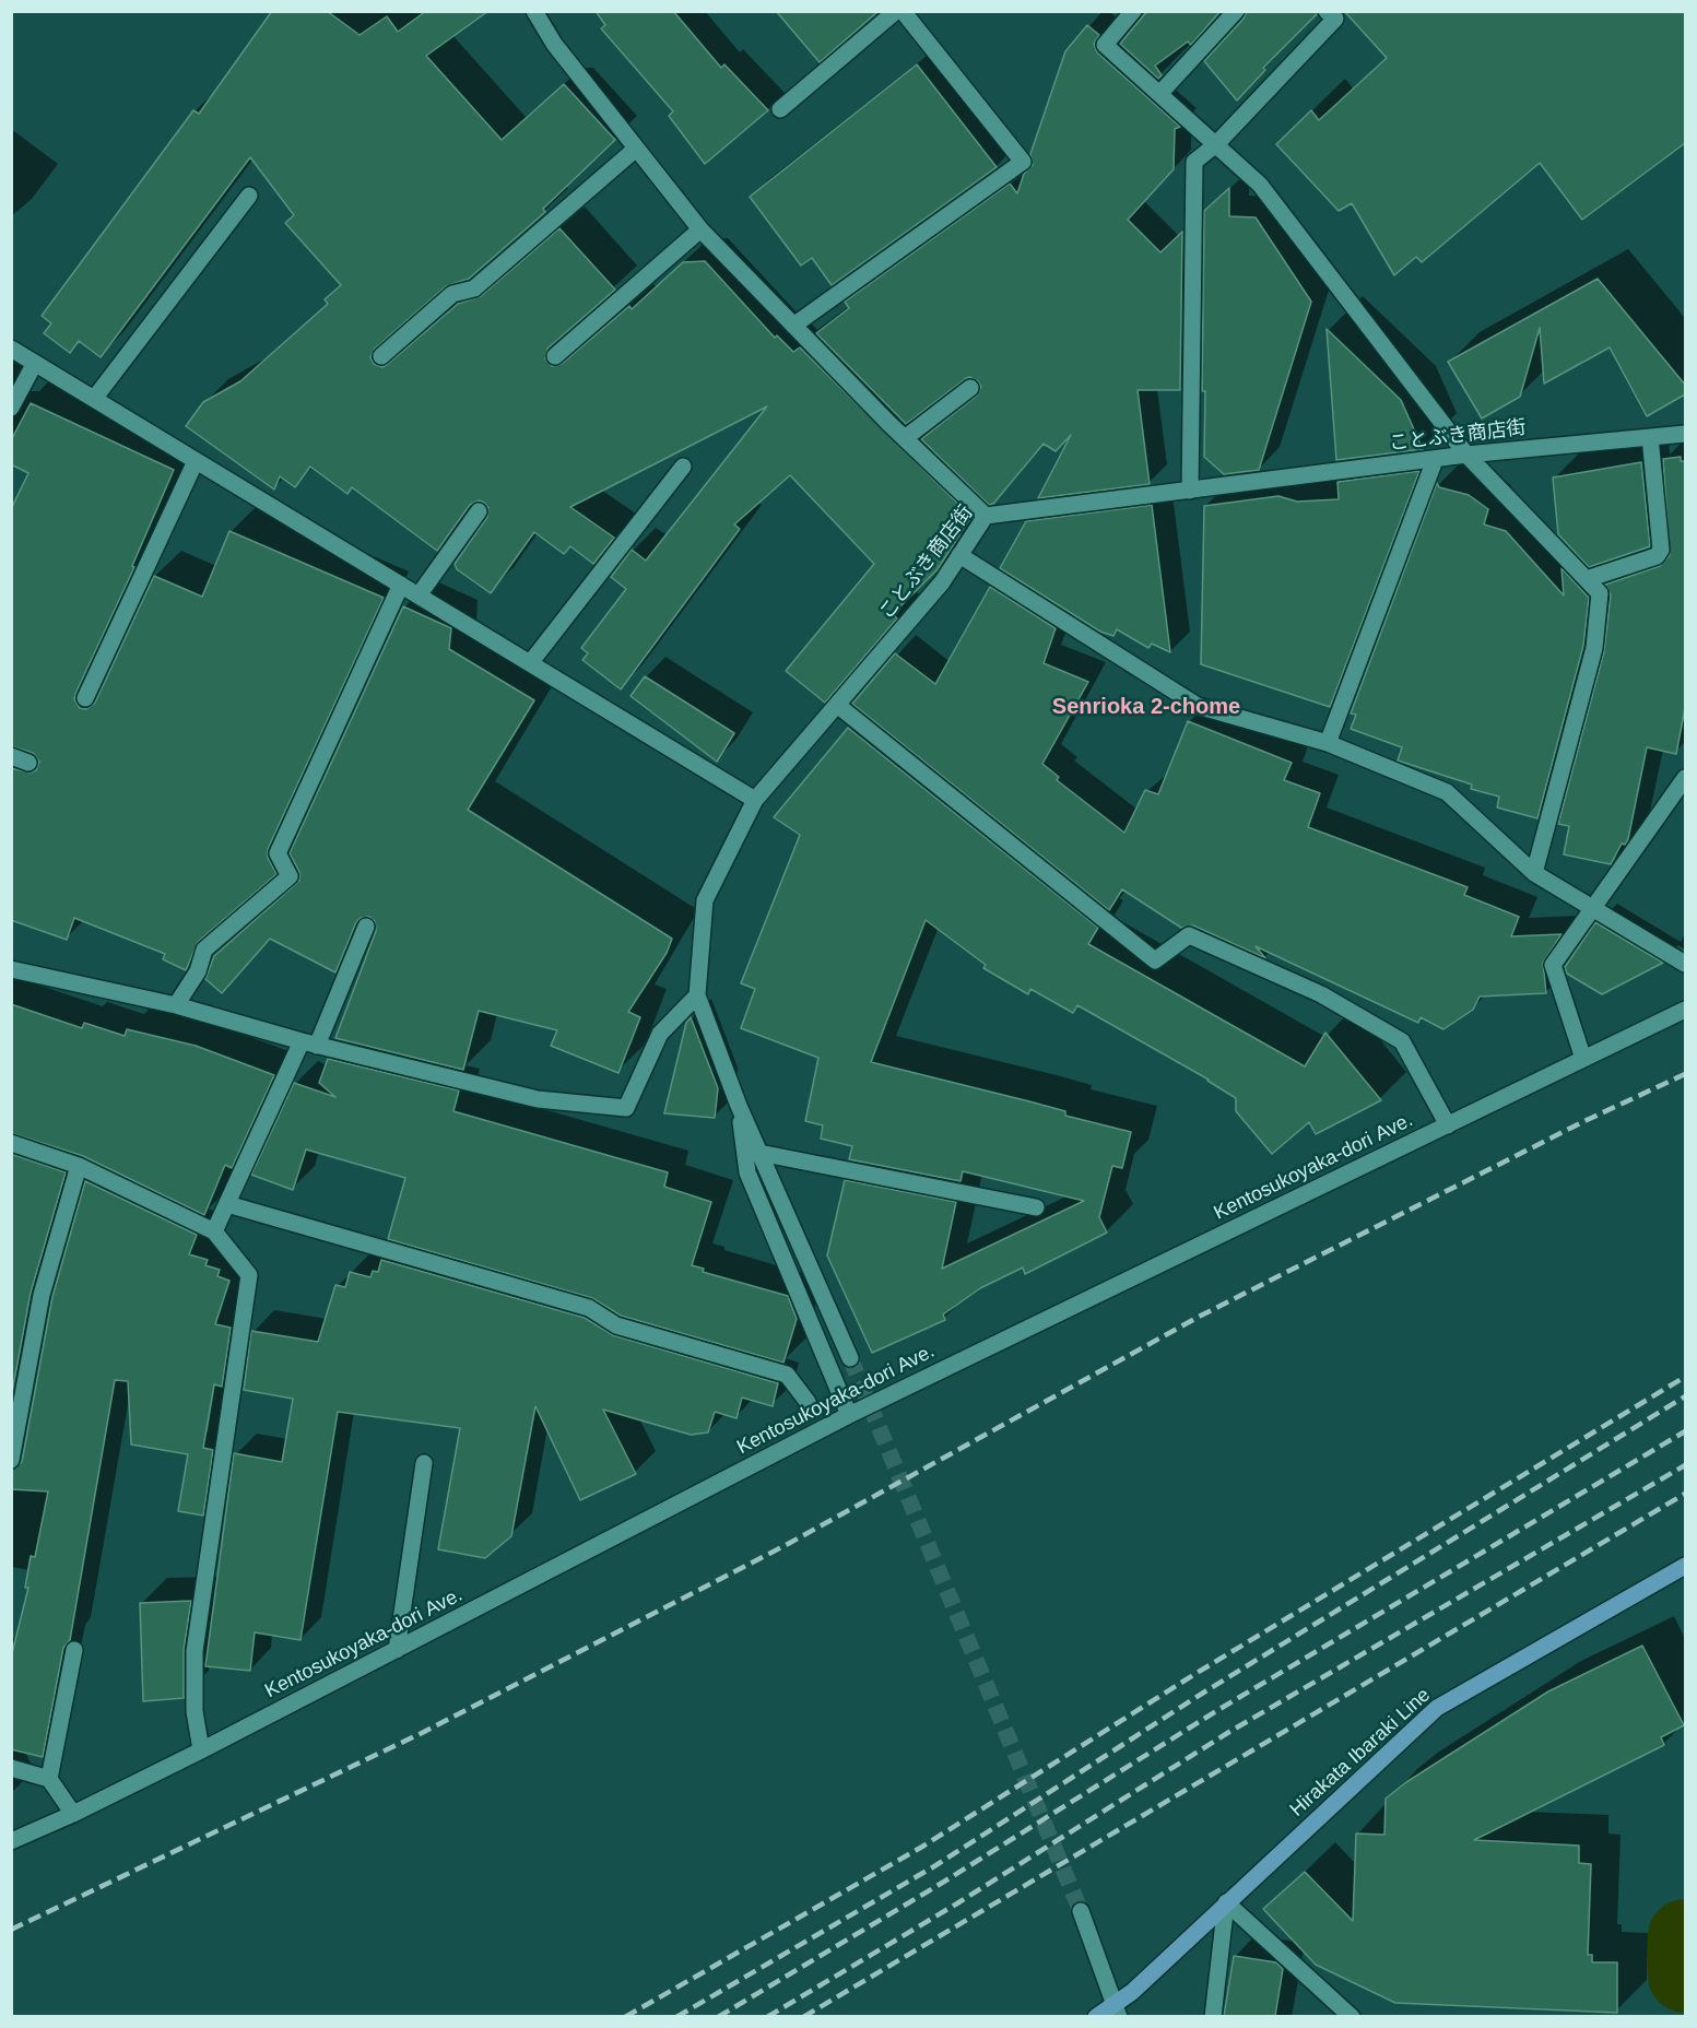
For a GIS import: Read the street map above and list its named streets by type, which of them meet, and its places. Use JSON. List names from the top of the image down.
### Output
{
  "streets": {
    "main road": ["Hirakata Ibaraki Line"],
    "street": ["ことぶき商店街", "Kentosukoyaka-dori Ave."]
  },
  "districts": ["Senrioka 2-chome"]
}
